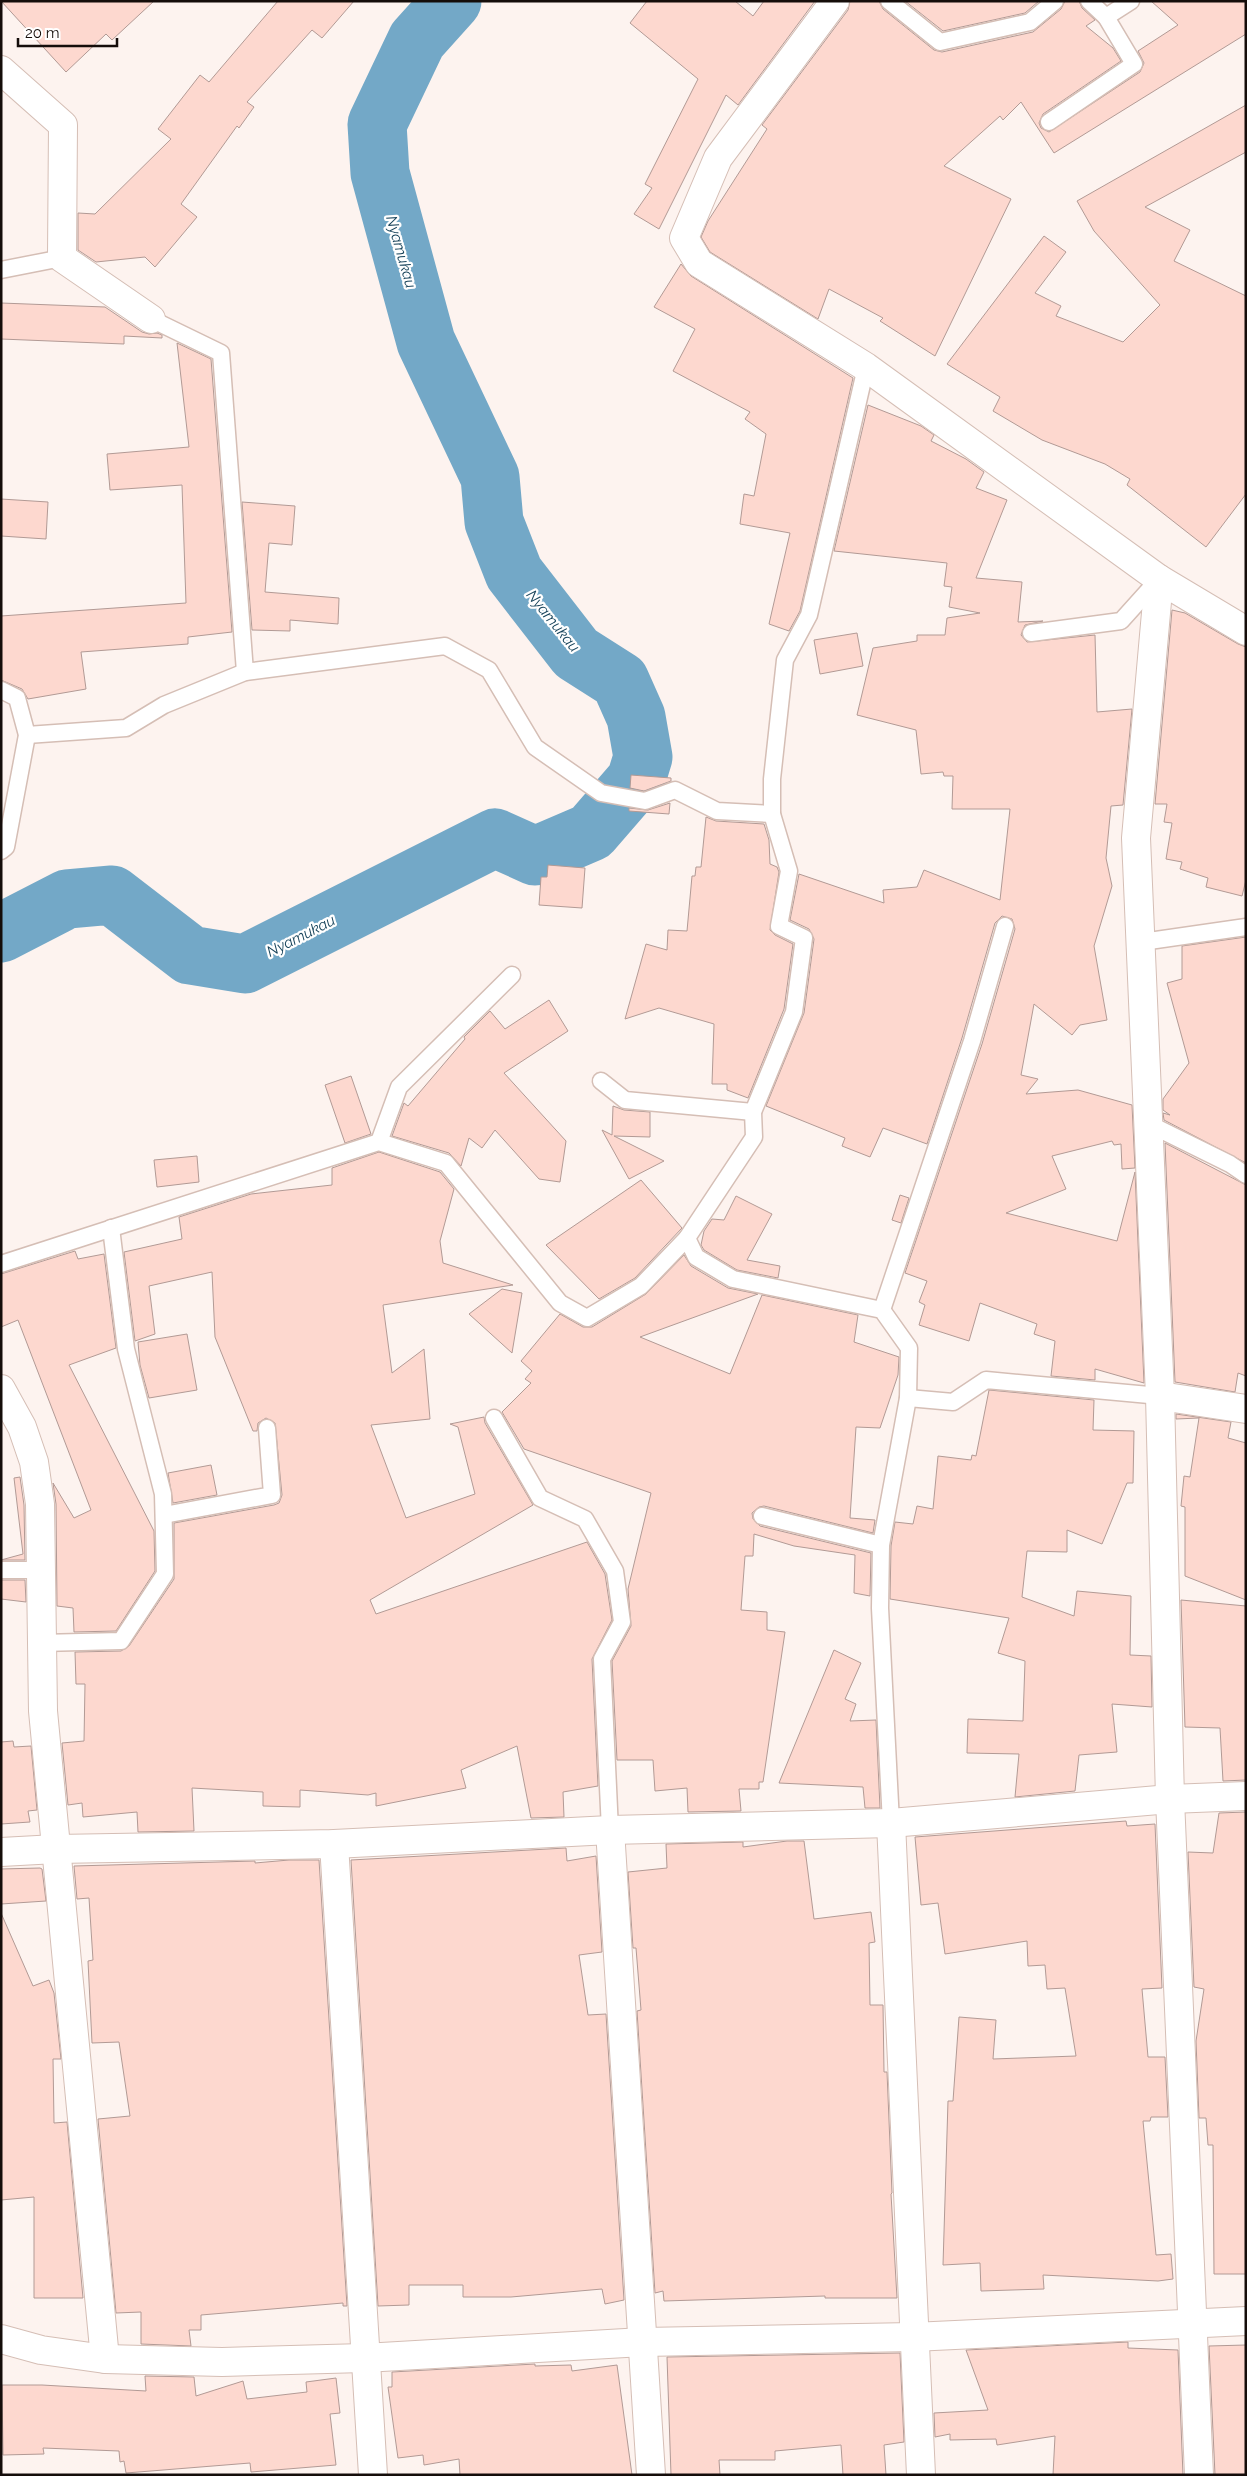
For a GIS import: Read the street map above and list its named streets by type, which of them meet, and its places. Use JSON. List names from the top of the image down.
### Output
{
  "water": ["Nyamukau"],
  "scale_bar": "20 m"
}
